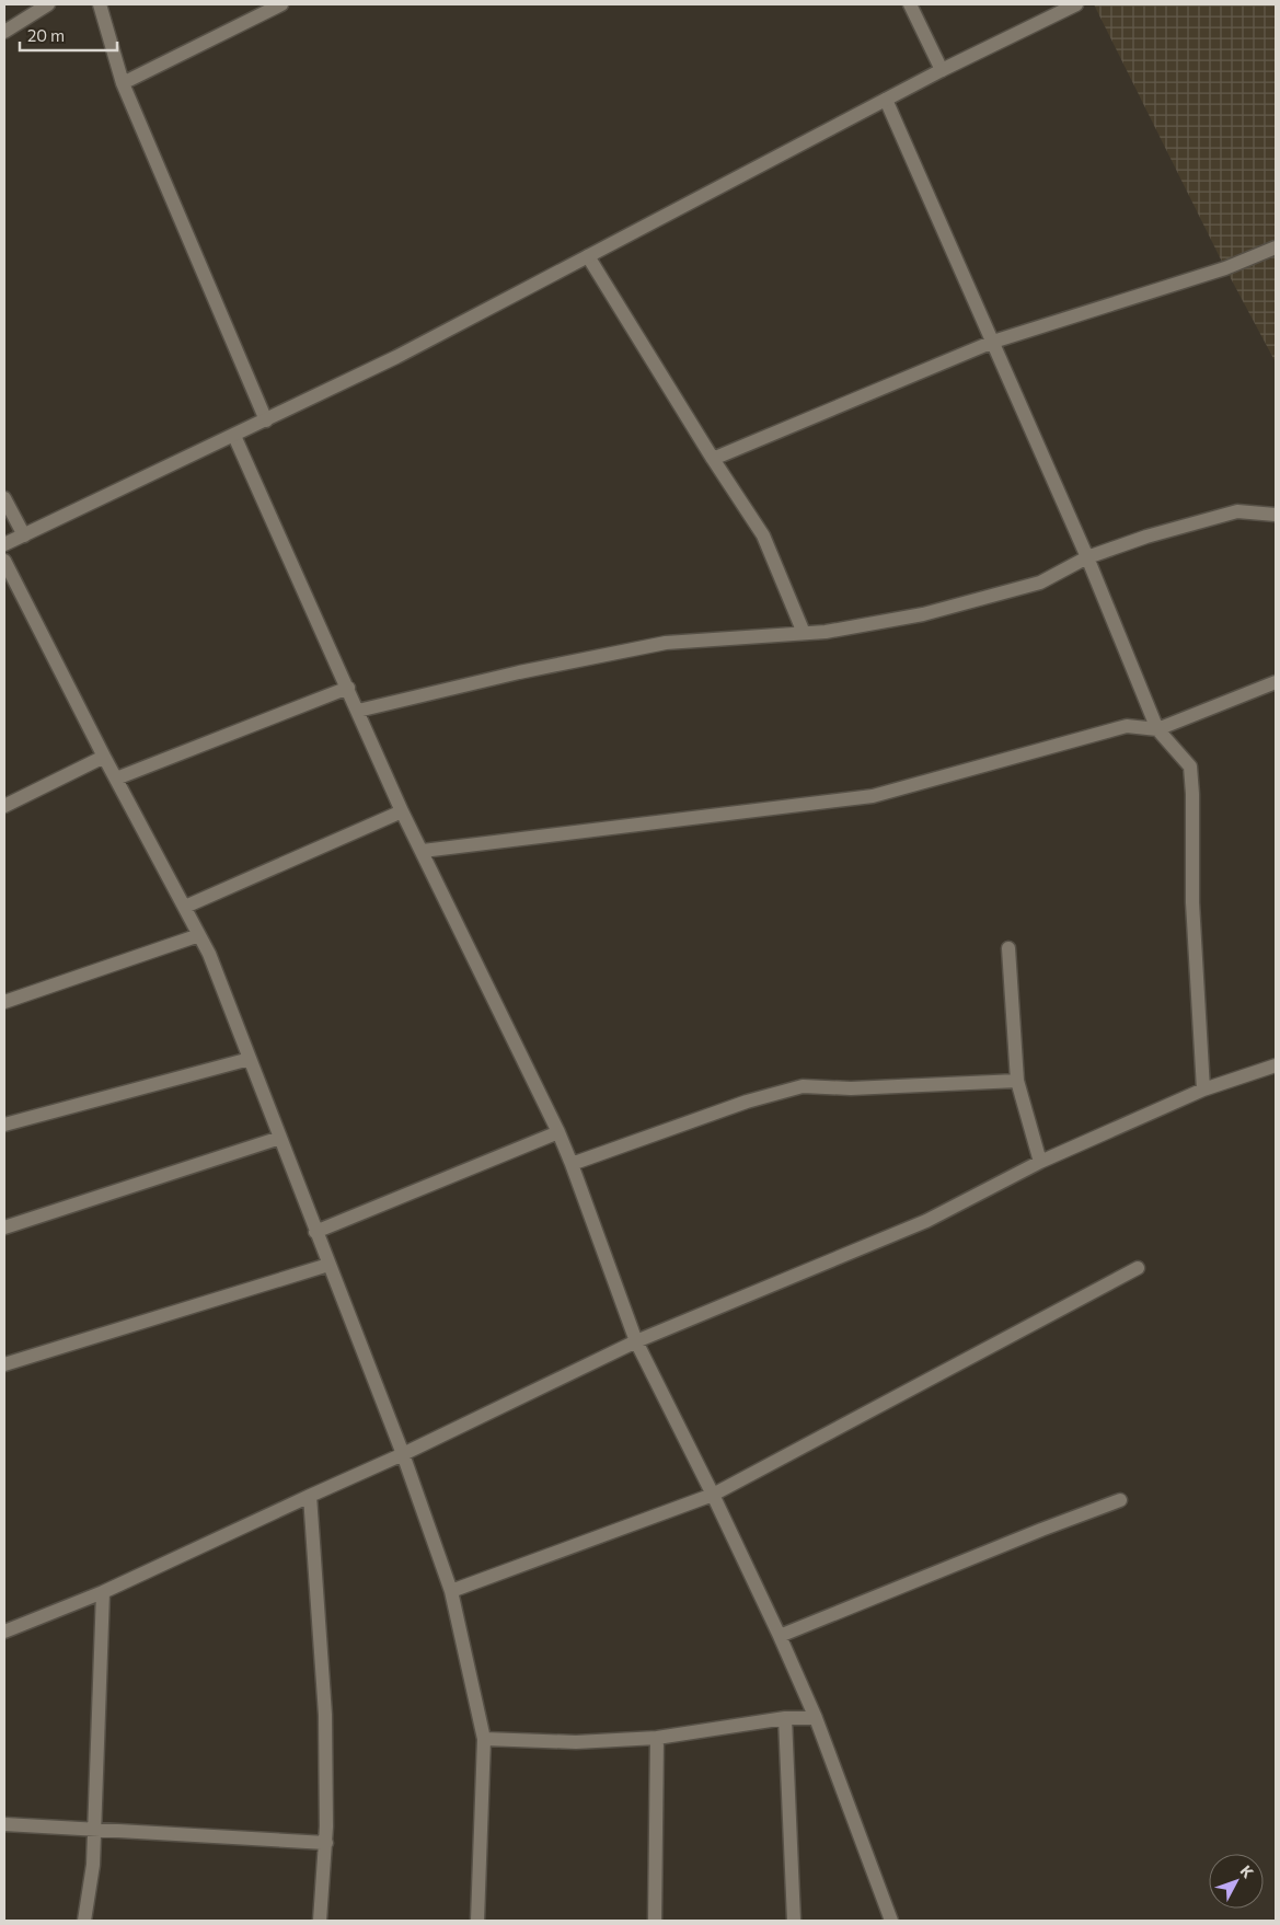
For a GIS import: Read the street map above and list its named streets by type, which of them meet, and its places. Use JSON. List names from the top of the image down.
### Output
{
  "scale_bar": "20 m",
  "north": "top right"
}
